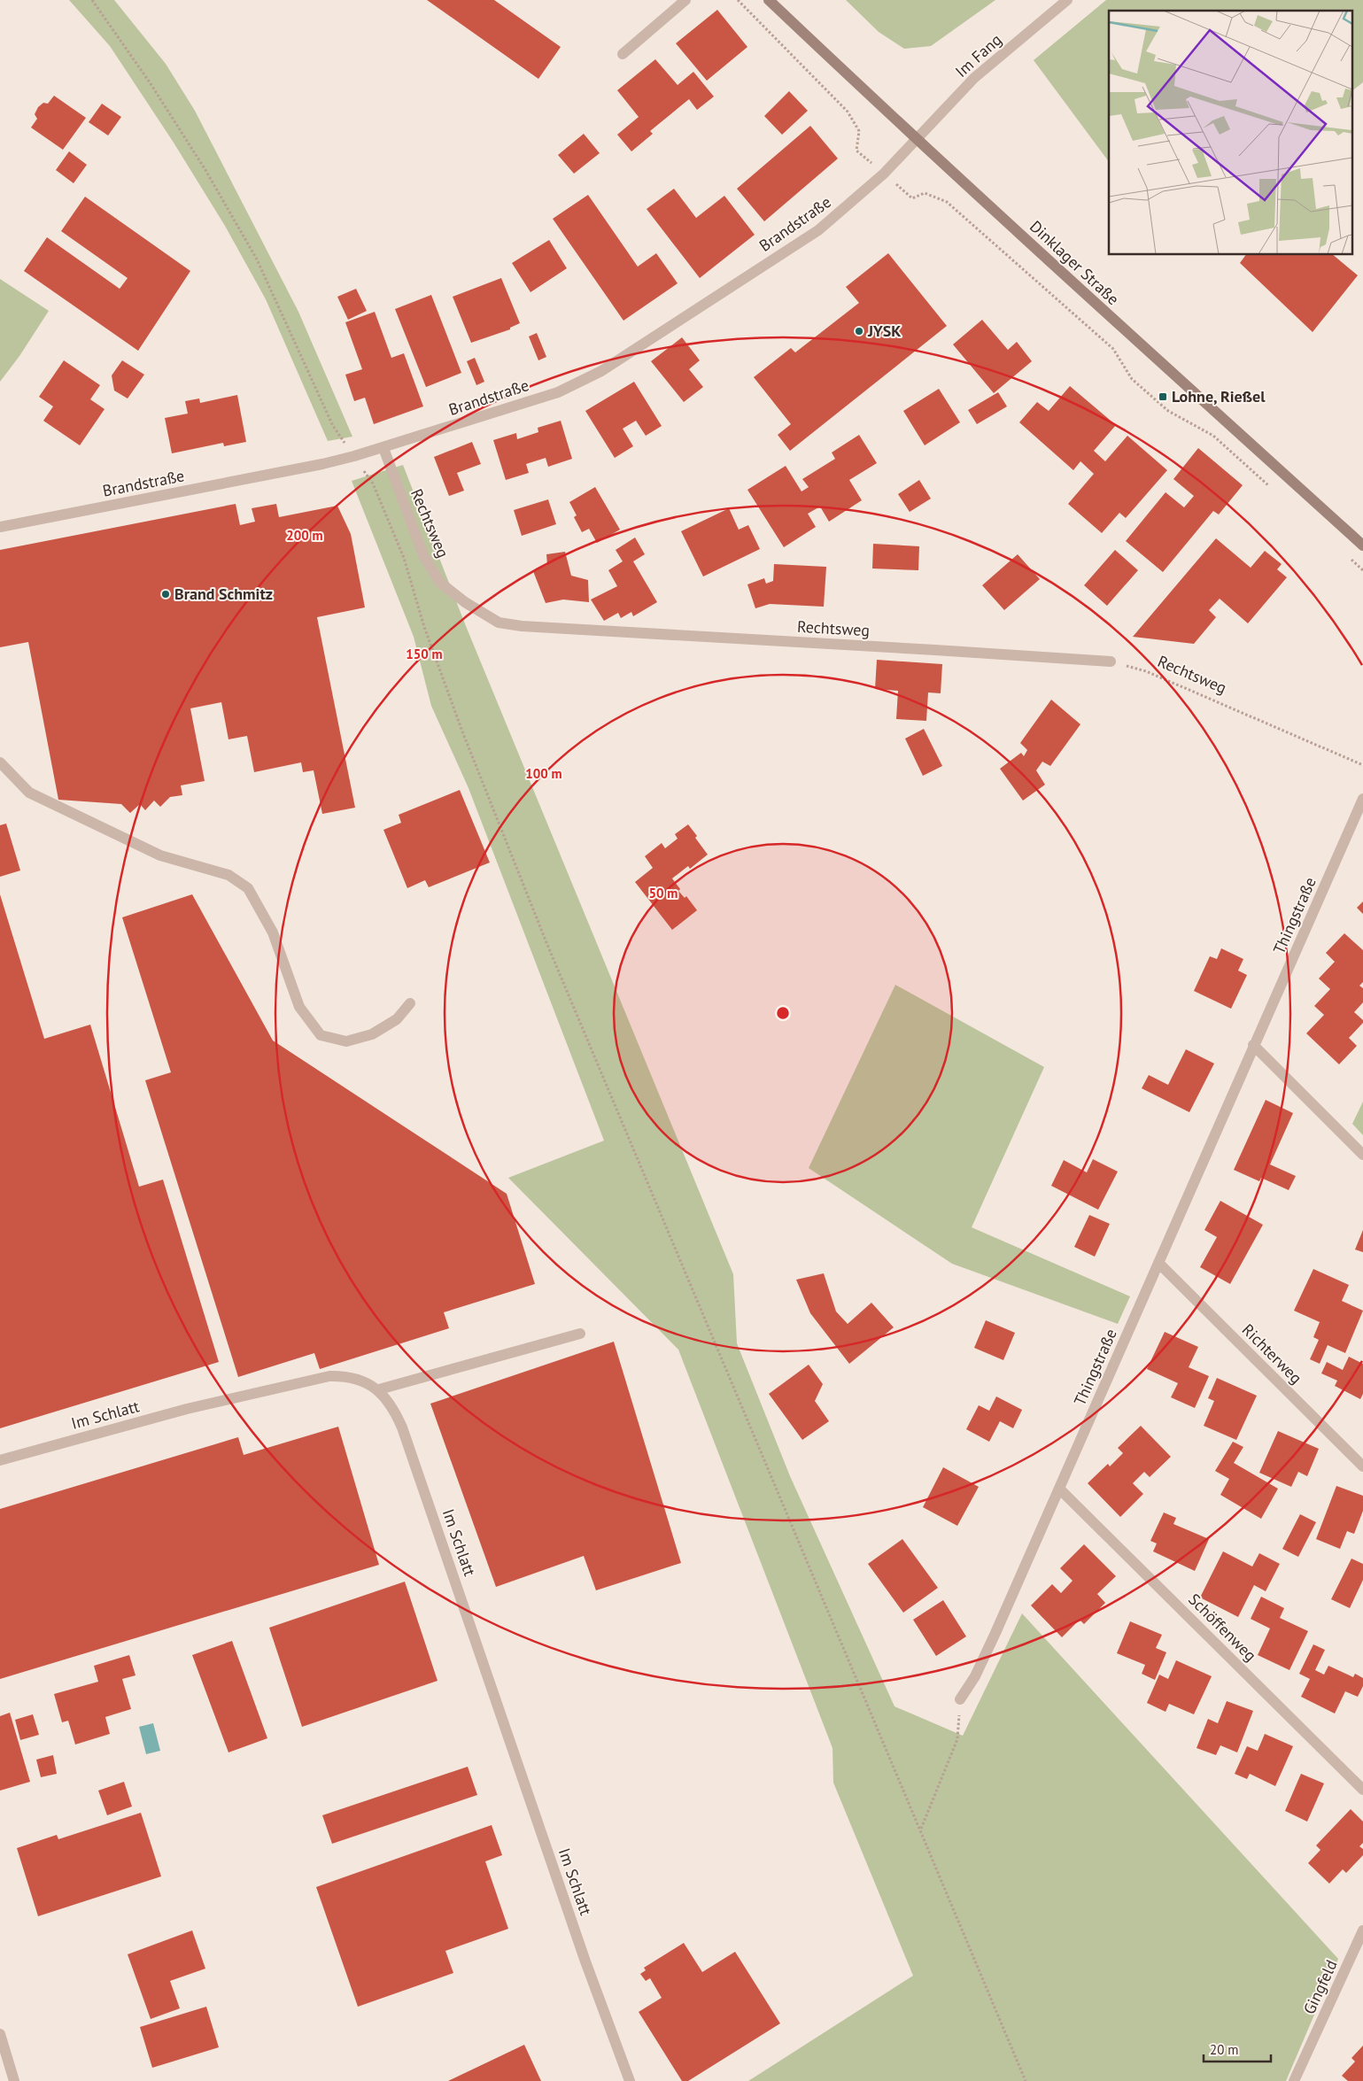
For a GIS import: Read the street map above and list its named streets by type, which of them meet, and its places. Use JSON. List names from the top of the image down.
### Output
{
  "streets": {
    "main road": ["Dinklager Straße"],
    "street": [
      "Im Fang",
      "Brandstraße",
      "Rechtsweg",
      "Thingstraße",
      "Richterweg",
      "Im Schlatt",
      "Schöffenweg",
      "Gingfeld"
    ]
  },
  "crossings": [
    ["Im Fang", "Brandstraße"],
    ["Im Fang", "Dinklager Straße"],
    ["Brandstraße", "Dinklager Straße"],
    ["Brandstraße", "Rechtsweg"],
    ["Thingstraße", "Richterweg"],
    ["Thingstraße", "Schöffenweg"]
  ],
  "places": {
    "other": ["JYSK", "Brand Schmitz"],
    "transit": ["Lohne, Rießel"]
  },
  "scale_bar": "20 m",
  "rings": [
    "200 m",
    "150 m",
    "100 m",
    "50 m"
  ]
}
